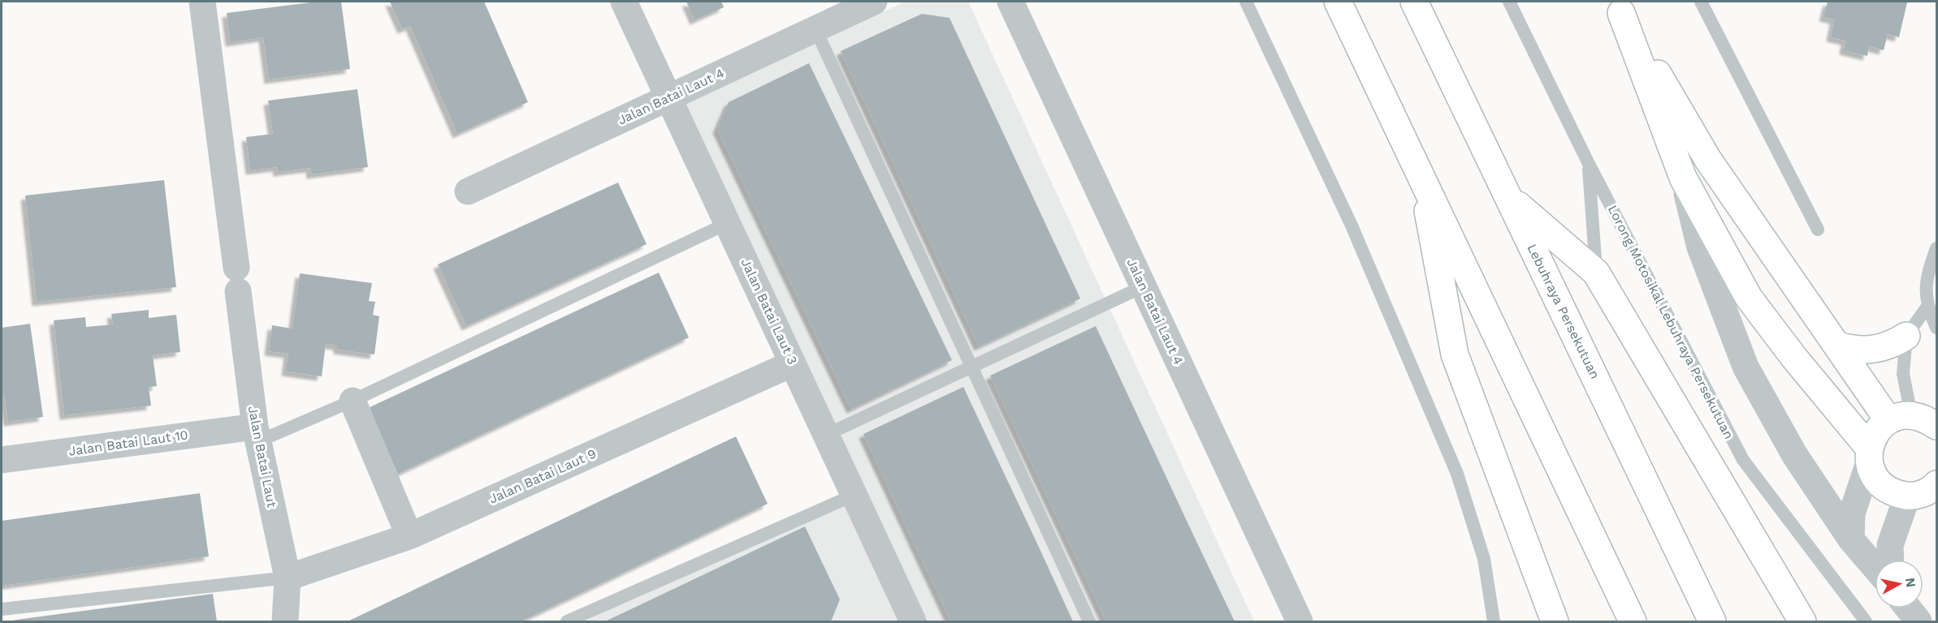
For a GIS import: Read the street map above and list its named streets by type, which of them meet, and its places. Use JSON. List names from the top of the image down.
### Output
{
  "streets": {
    "main road": ["Lebuhraya Persekutuan"],
    "street": [
      "Jalan Batai Laut 4",
      "Jalan Batai Laut 3",
      "Jalan Batai Laut 10",
      "Jalan Batai Laut",
      "Jalan Batai Laut 9"
    ],
    "lane": ["Lorong Motosikal Lebuhraya Persekutuan"]
  },
  "crossings": [
    ["Jalan Batai Laut 4", "Jalan Batai Laut 3"],
    ["Jalan Batai Laut 3", "Jalan Batai Laut 9"],
    ["Jalan Batai Laut 10", "Jalan Batai Laut"],
    ["Jalan Batai Laut", "Jalan Batai Laut 9"]
  ],
  "north": "right"
}
